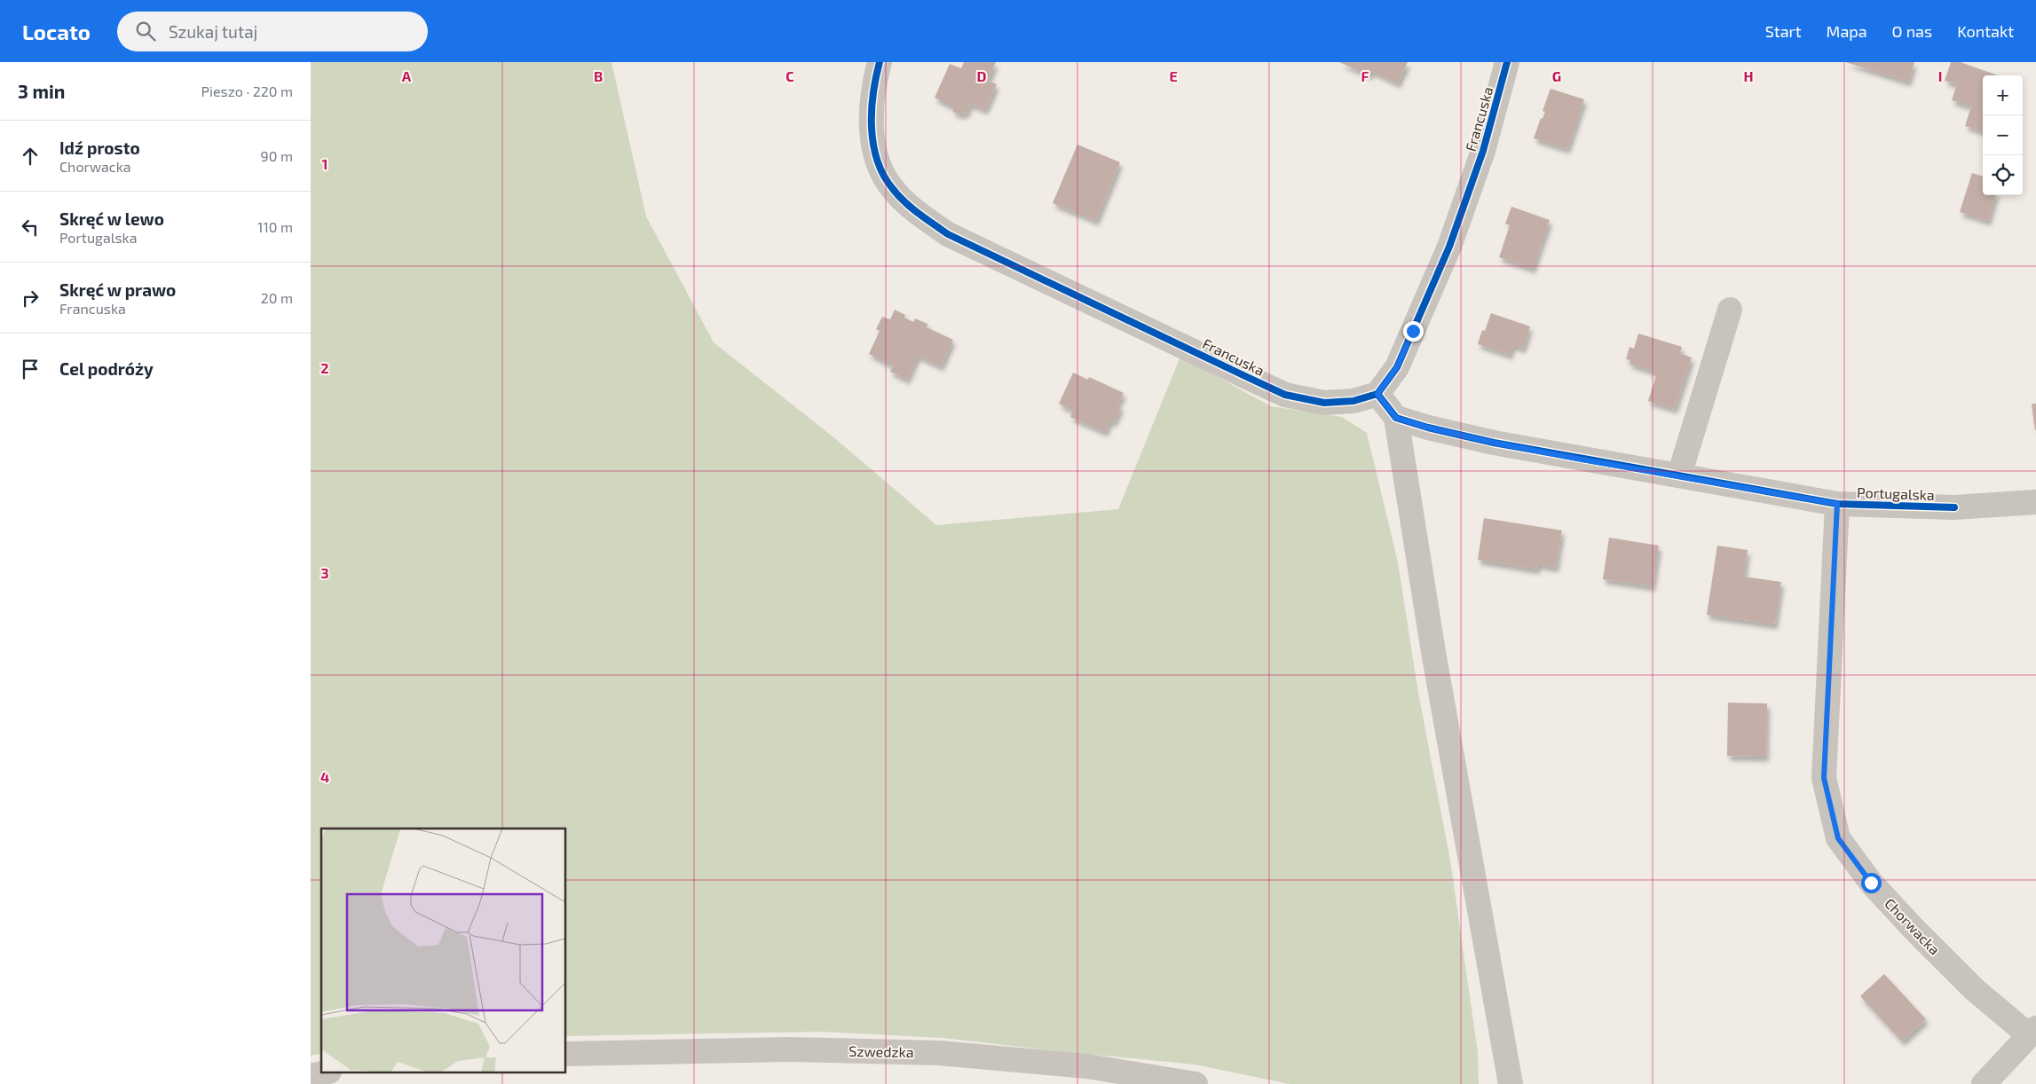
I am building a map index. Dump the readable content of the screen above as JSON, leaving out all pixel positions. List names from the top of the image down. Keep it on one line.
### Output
{"streets":{"street":["Francuska","Portugalska","Chorwacka","Szwedzka"]},"crossings":[["Portugalska","Chorwacka"]],"page":{"header":"Locato","search":"Szukaj tutaj","nav":["Start","Mapa","O nas","Kontakt"],"heading":["3 min","Pieszo · 220 m"],"map_buttons":["+","−"],"list":[["Idź prosto","Chorwacka","90 m"],["Skręć w lewo","Portugalska","110 m"],["Skręć w prawo","Francuska","20 m"],"Cel podróży"]},"grid":{"columns":["A","B","C","D","E","F","G","H","I"],"rows":["1","2","3","4"]}}
